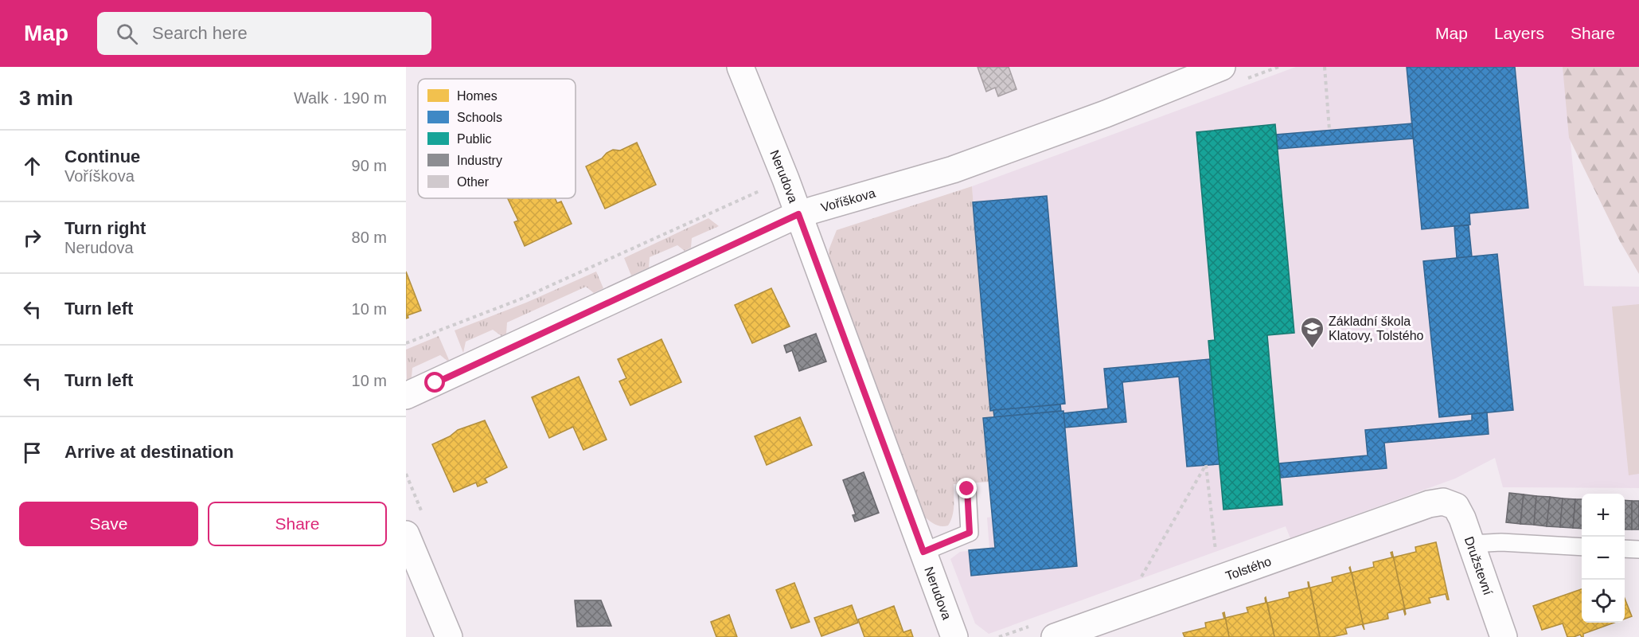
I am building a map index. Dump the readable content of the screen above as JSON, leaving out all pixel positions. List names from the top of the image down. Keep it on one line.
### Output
{"streets":{"street":["Nerudova","Voříškova","Družstevní","Tolstého"]},"crossings":[["Nerudova","Voříškova"],["Družstevní","Tolstého"]],"places":{"school or university":["Základní škola Klatovy, Tolstého"]},"legend":["Homes","Schools","Public","Industry","Other"],"page":{"header":"Map","search":"Search here","nav":["Map","Layers","Share"],"heading":["3 min","Walk · 190 m"],"list":[["Continue","Voříškova","90 m"],["Turn right","Nerudova","80 m"],["Turn left","10 m"],["Turn left","10 m"],"Arrive at destination"],"buttons":["Save","Share"],"map_buttons":["+","−"]}}
